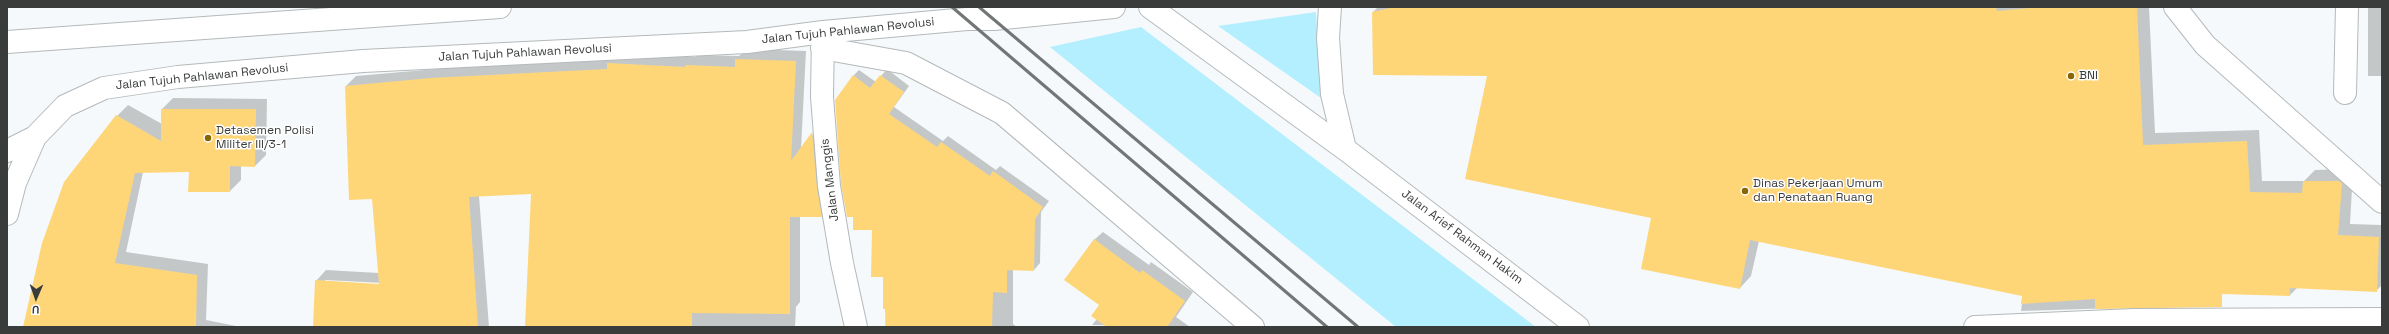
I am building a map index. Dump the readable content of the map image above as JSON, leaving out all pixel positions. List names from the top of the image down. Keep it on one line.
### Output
{"streets":{"main road":["Jalan Tujuh Pahlawan Revolusi","Jalan Manggis","Jalan Arief Rahman Hakim"]},"crossings":[["Jalan Tujuh Pahlawan Revolusi","Jalan Manggis"]],"places":["BNI","Detasemen Polisi Militer III/3-1","Dinas Pekerjaan Umum dan Penataan Ruang"],"north":"bottom"}
